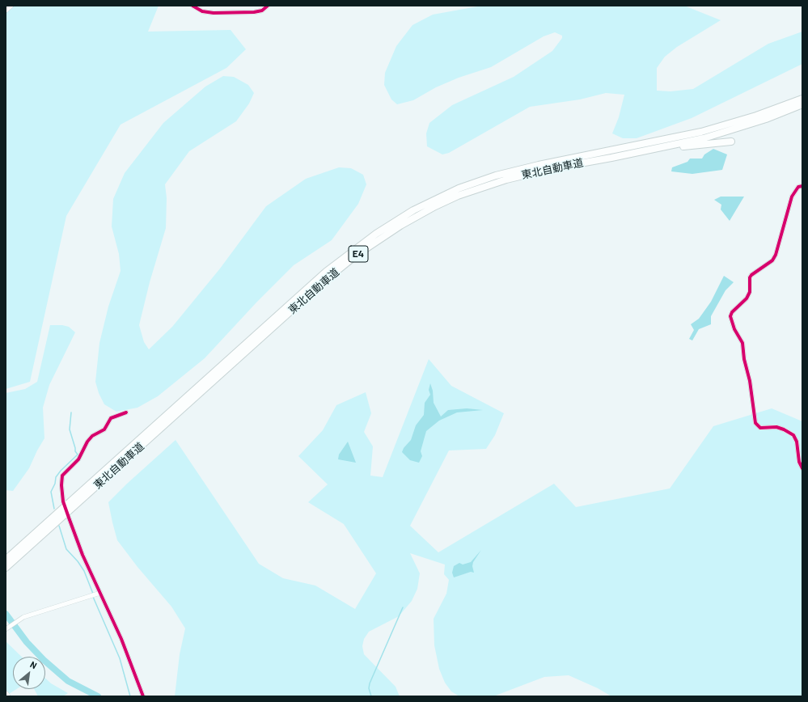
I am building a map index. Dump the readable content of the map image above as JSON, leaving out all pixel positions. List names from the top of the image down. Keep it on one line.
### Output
{"streets":{"highway":["東北自動車道","E4"]},"north":"top right"}
